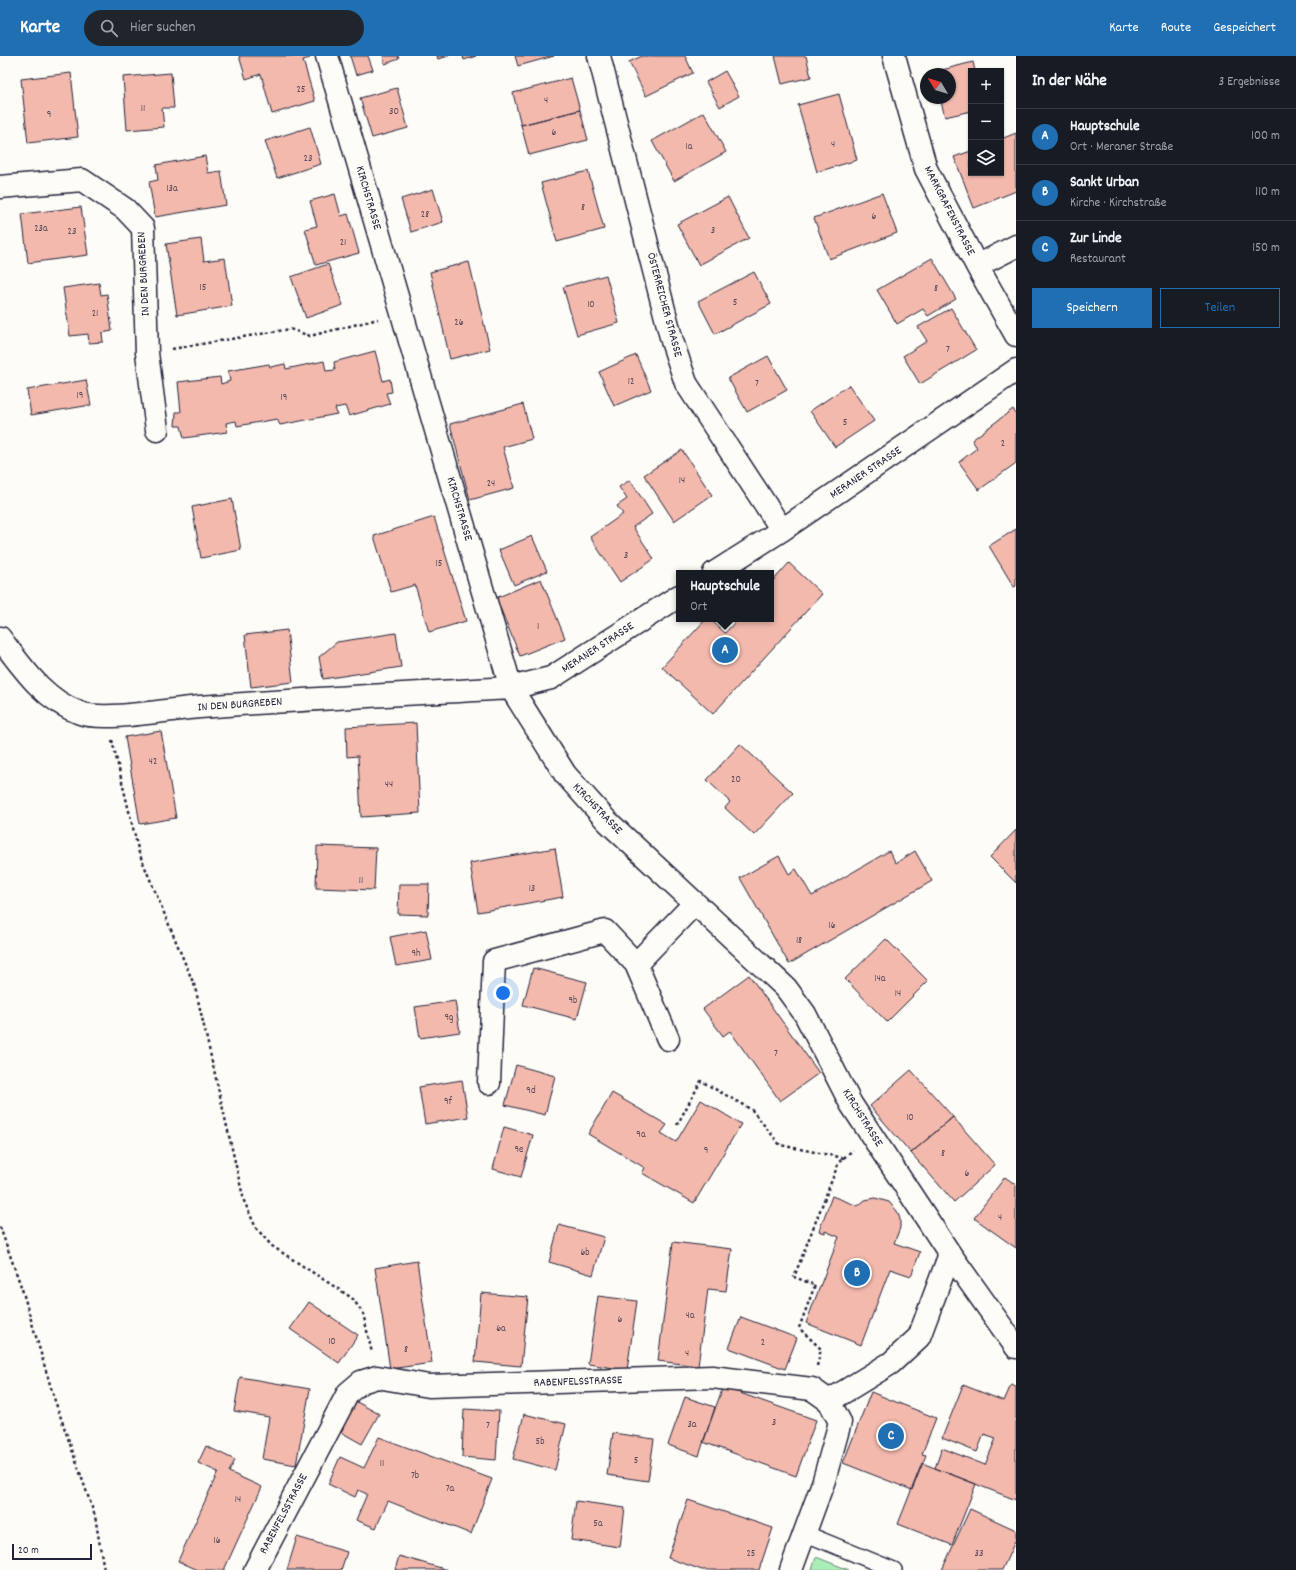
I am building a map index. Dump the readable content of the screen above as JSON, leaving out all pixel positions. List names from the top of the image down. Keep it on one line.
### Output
{"streets":{"street":["KIRCHSTRASSE","MARKGRAFENSTRASSE","IN DEN BURGREBEN","ÖSTERREICHER STRASSE","MERANER STRASSE","RABENFELSSTRASSE"]},"crossings":[["KIRCHSTRASSE","IN DEN BURGREBEN"],["KIRCHSTRASSE","MERANER STRASSE"],["IN DEN BURGREBEN","MERANER STRASSE"],["ÖSTERREICHER STRASSE","MERANER STRASSE"]],"house_numbers":["25","4","11","30","9","6","4","1a","23","13a","8","28","6","23a","3","23","21","15","8","5","10","21","26","7","12","7","19","19","5","2","14","24","3","15","1","42","20","44","11","13","16","18","9h","14a","14","9b","9g","7","9d","9f","10","9a","9e","9","8","6","4","6b","4a","6","6a","10","2","8","4","3","3a","7","5b","5","11","7b","7a","14","5a","16","25","33"],"scale_bar":"20 m","north":"top left","page":{"header":"Karte","search":"Hier suchen","nav":["Karte","Route","Gespeichert"],"heading":["In der Nähe","3 Ergebnisse"],"map_buttons":["+","−"],"list":[{"mark":"A","name":"Hauptschule","note":"Ort · Meraner Straße","value":"100 m"},{"mark":"B","name":"Sankt Urban","note":"Kirche · Kirchstraße","value":"110 m"},{"mark":"C","name":"Zur Linde","note":"Restaurant","value":"150 m"}],"buttons":["Speichern","Teilen"],"popup":["Hauptschule","Ort"],"pins":["A","B","C"],"scale":"20 m"}}
